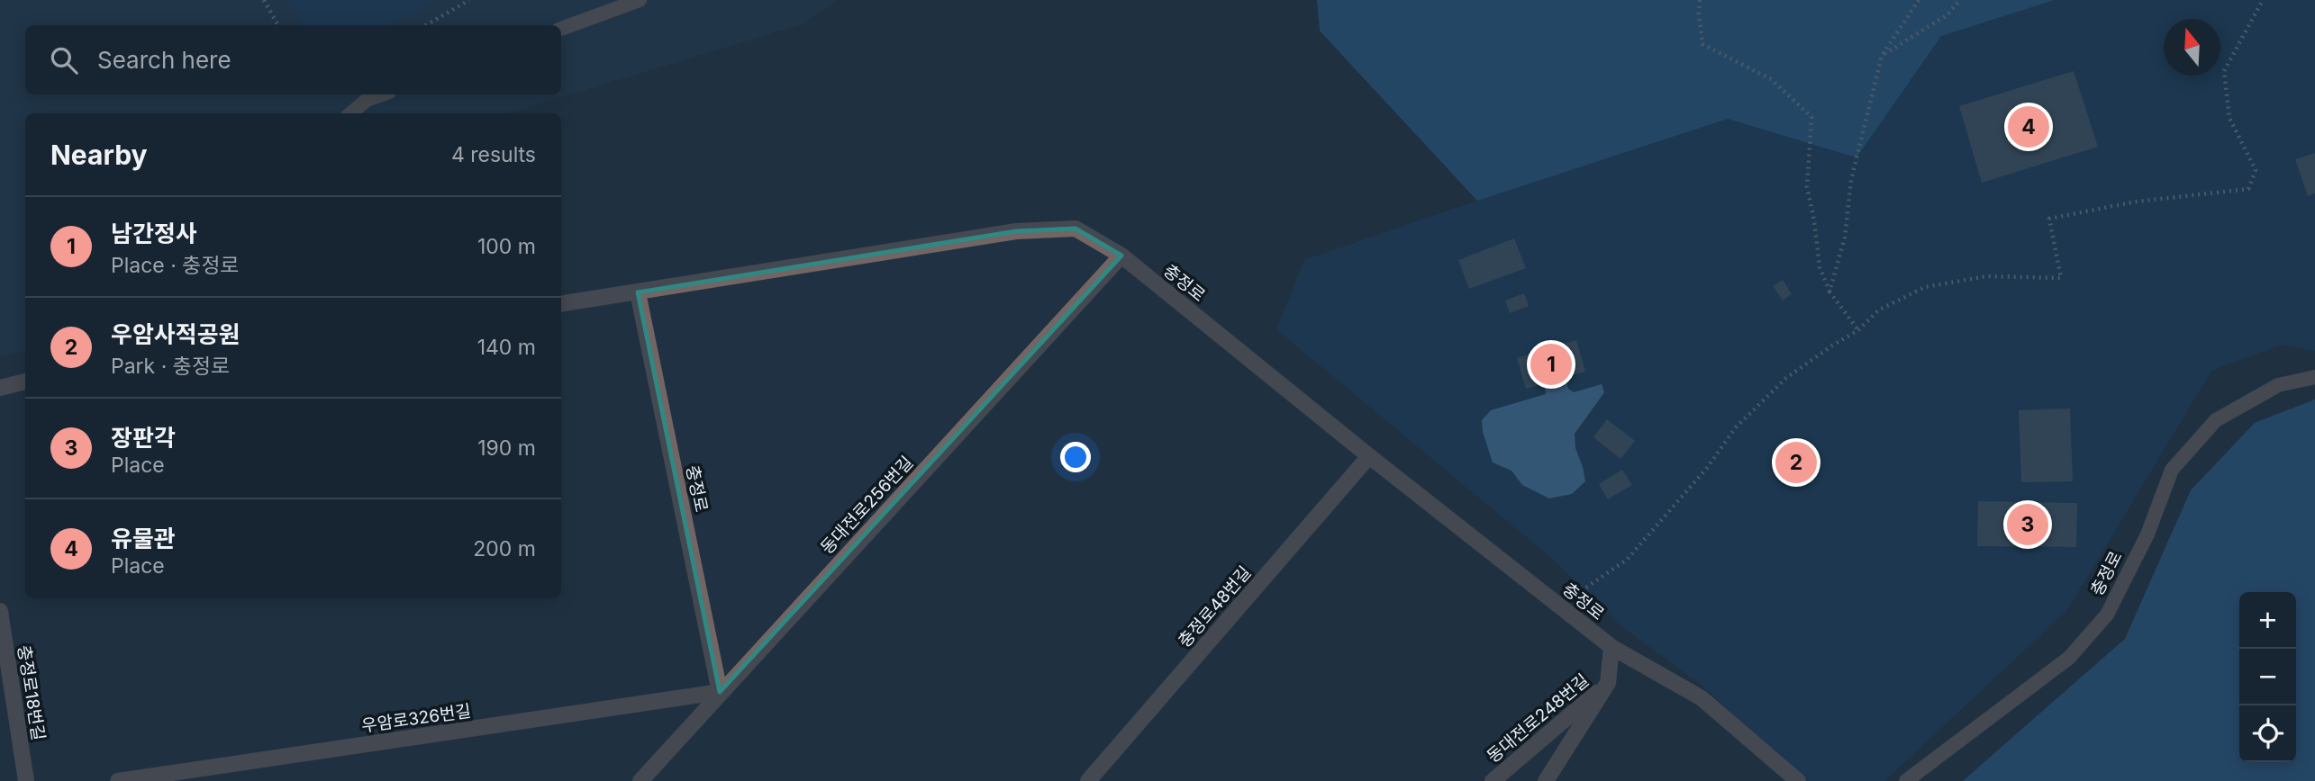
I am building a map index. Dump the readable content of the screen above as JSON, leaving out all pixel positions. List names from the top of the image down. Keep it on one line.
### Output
{"streets":{"street":["충정로","동대전로256번길","충정로48번길","충정로18번길","우암로326번길","동대전로248번길"]},"crossings":[["충정로","동대전로256번길"],["충정로","충정로48번길"],["충정로","우암로326번길"],["동대전로256번길","우암로326번길"]],"north":"top","page":{"search":"Search here","pins":["4","1","2","3"],"heading":["Nearby","4 results"],"list":[{"mark":"1","name":"남간정사","note":"Place · 충정로","value":"100 m"},{"mark":"2","name":"우암사적공원","note":"Park · 충정로","value":"140 m"},{"mark":"3","name":"장판각","note":"Place","value":"190 m"},{"mark":"4","name":"유물관","note":"Place","value":"200 m"}],"map_buttons":["+","−"]}}
